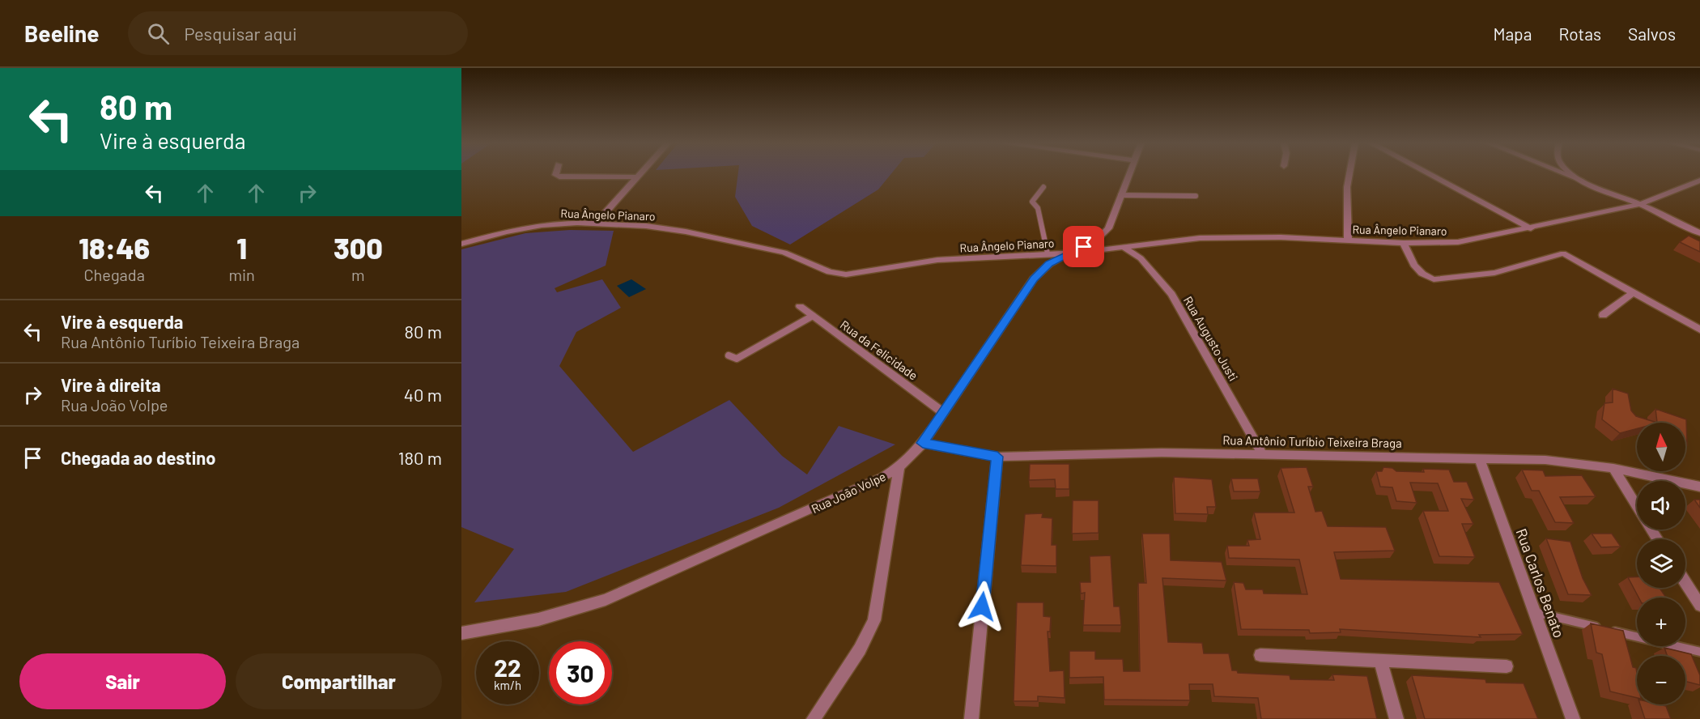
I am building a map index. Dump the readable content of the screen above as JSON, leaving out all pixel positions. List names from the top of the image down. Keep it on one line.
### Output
{"streets":{"street":["Rua Ângelo Pianaro","Rua Augusto Justi","Rua da Felicidade","Rua Antônio Turíbio Teixeira Braga","Rua João Volpe","Rua Carlos Benato"]},"crossings":[["Rua Ângelo Pianaro","Rua Augusto Justi"],["Rua Ângelo Pianaro","Rua João Volpe"],["Rua Augusto Justi","Rua Antônio Turíbio Teixeira Braga"],["Rua da Felicidade","Rua João Volpe"],["Rua Antônio Turíbio Teixeira Braga","Rua João Volpe"],["Rua Antônio Turíbio Teixeira Braga","Rua Carlos Benato"]],"north":"top","page":{"header":"Beeline","search":"Pesquisar aqui","nav":["Mapa","Rotas","Salvos"],"turn":["80 m","Vire à esquerda"],"eta":["18:46","Chegada","1","min","300","m"],"list":[{"name":"Vire à esquerda","note":"Rua Antônio Turíbio Teixeira Braga","value":"80 m"},{"name":"Vire à direita","note":"Rua João Volpe","value":"40 m"},{"name":"Chegada ao destino","value":"180 m"}],"map_buttons":["+","−"],"speed":"22 km/h","limit":"30","buttons":["Sair","Compartilhar"]}}
